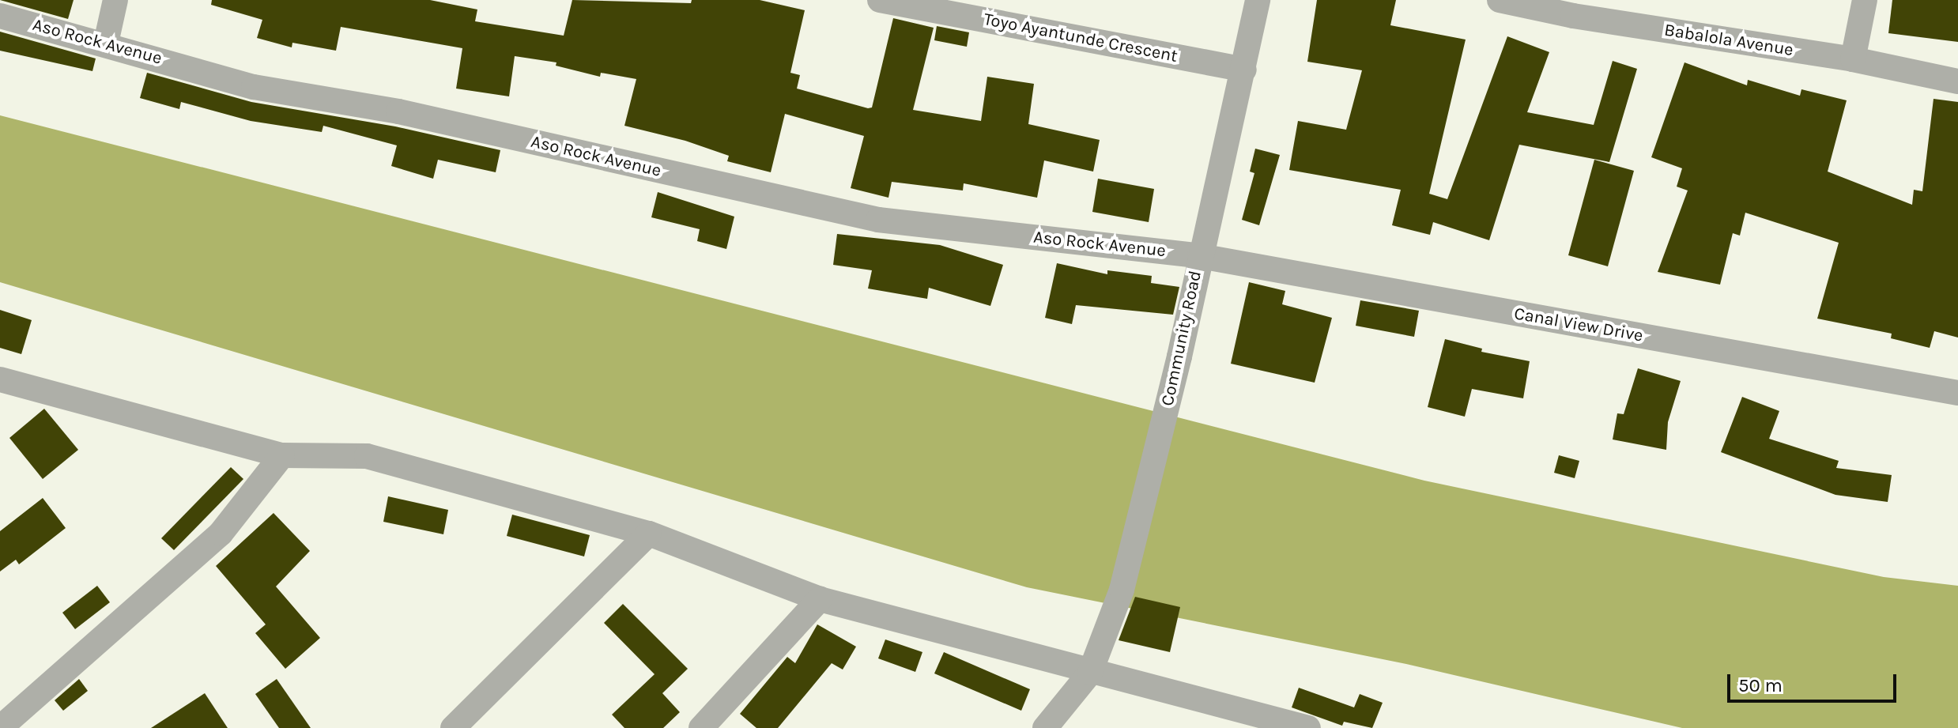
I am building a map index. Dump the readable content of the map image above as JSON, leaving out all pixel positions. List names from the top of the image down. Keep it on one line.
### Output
{"streets":{"street":["Toyo Ayantunde Crescent","Babalola Avenue","Aso Rock Avenue","Canal View Drive","Community Road"]},"crossings":[["Toyo Ayantunde Crescent","Community Road"],["Aso Rock Avenue","Canal View Drive"],["Aso Rock Avenue","Community Road"],["Canal View Drive","Community Road"]],"scale_bar":"50 m"}
